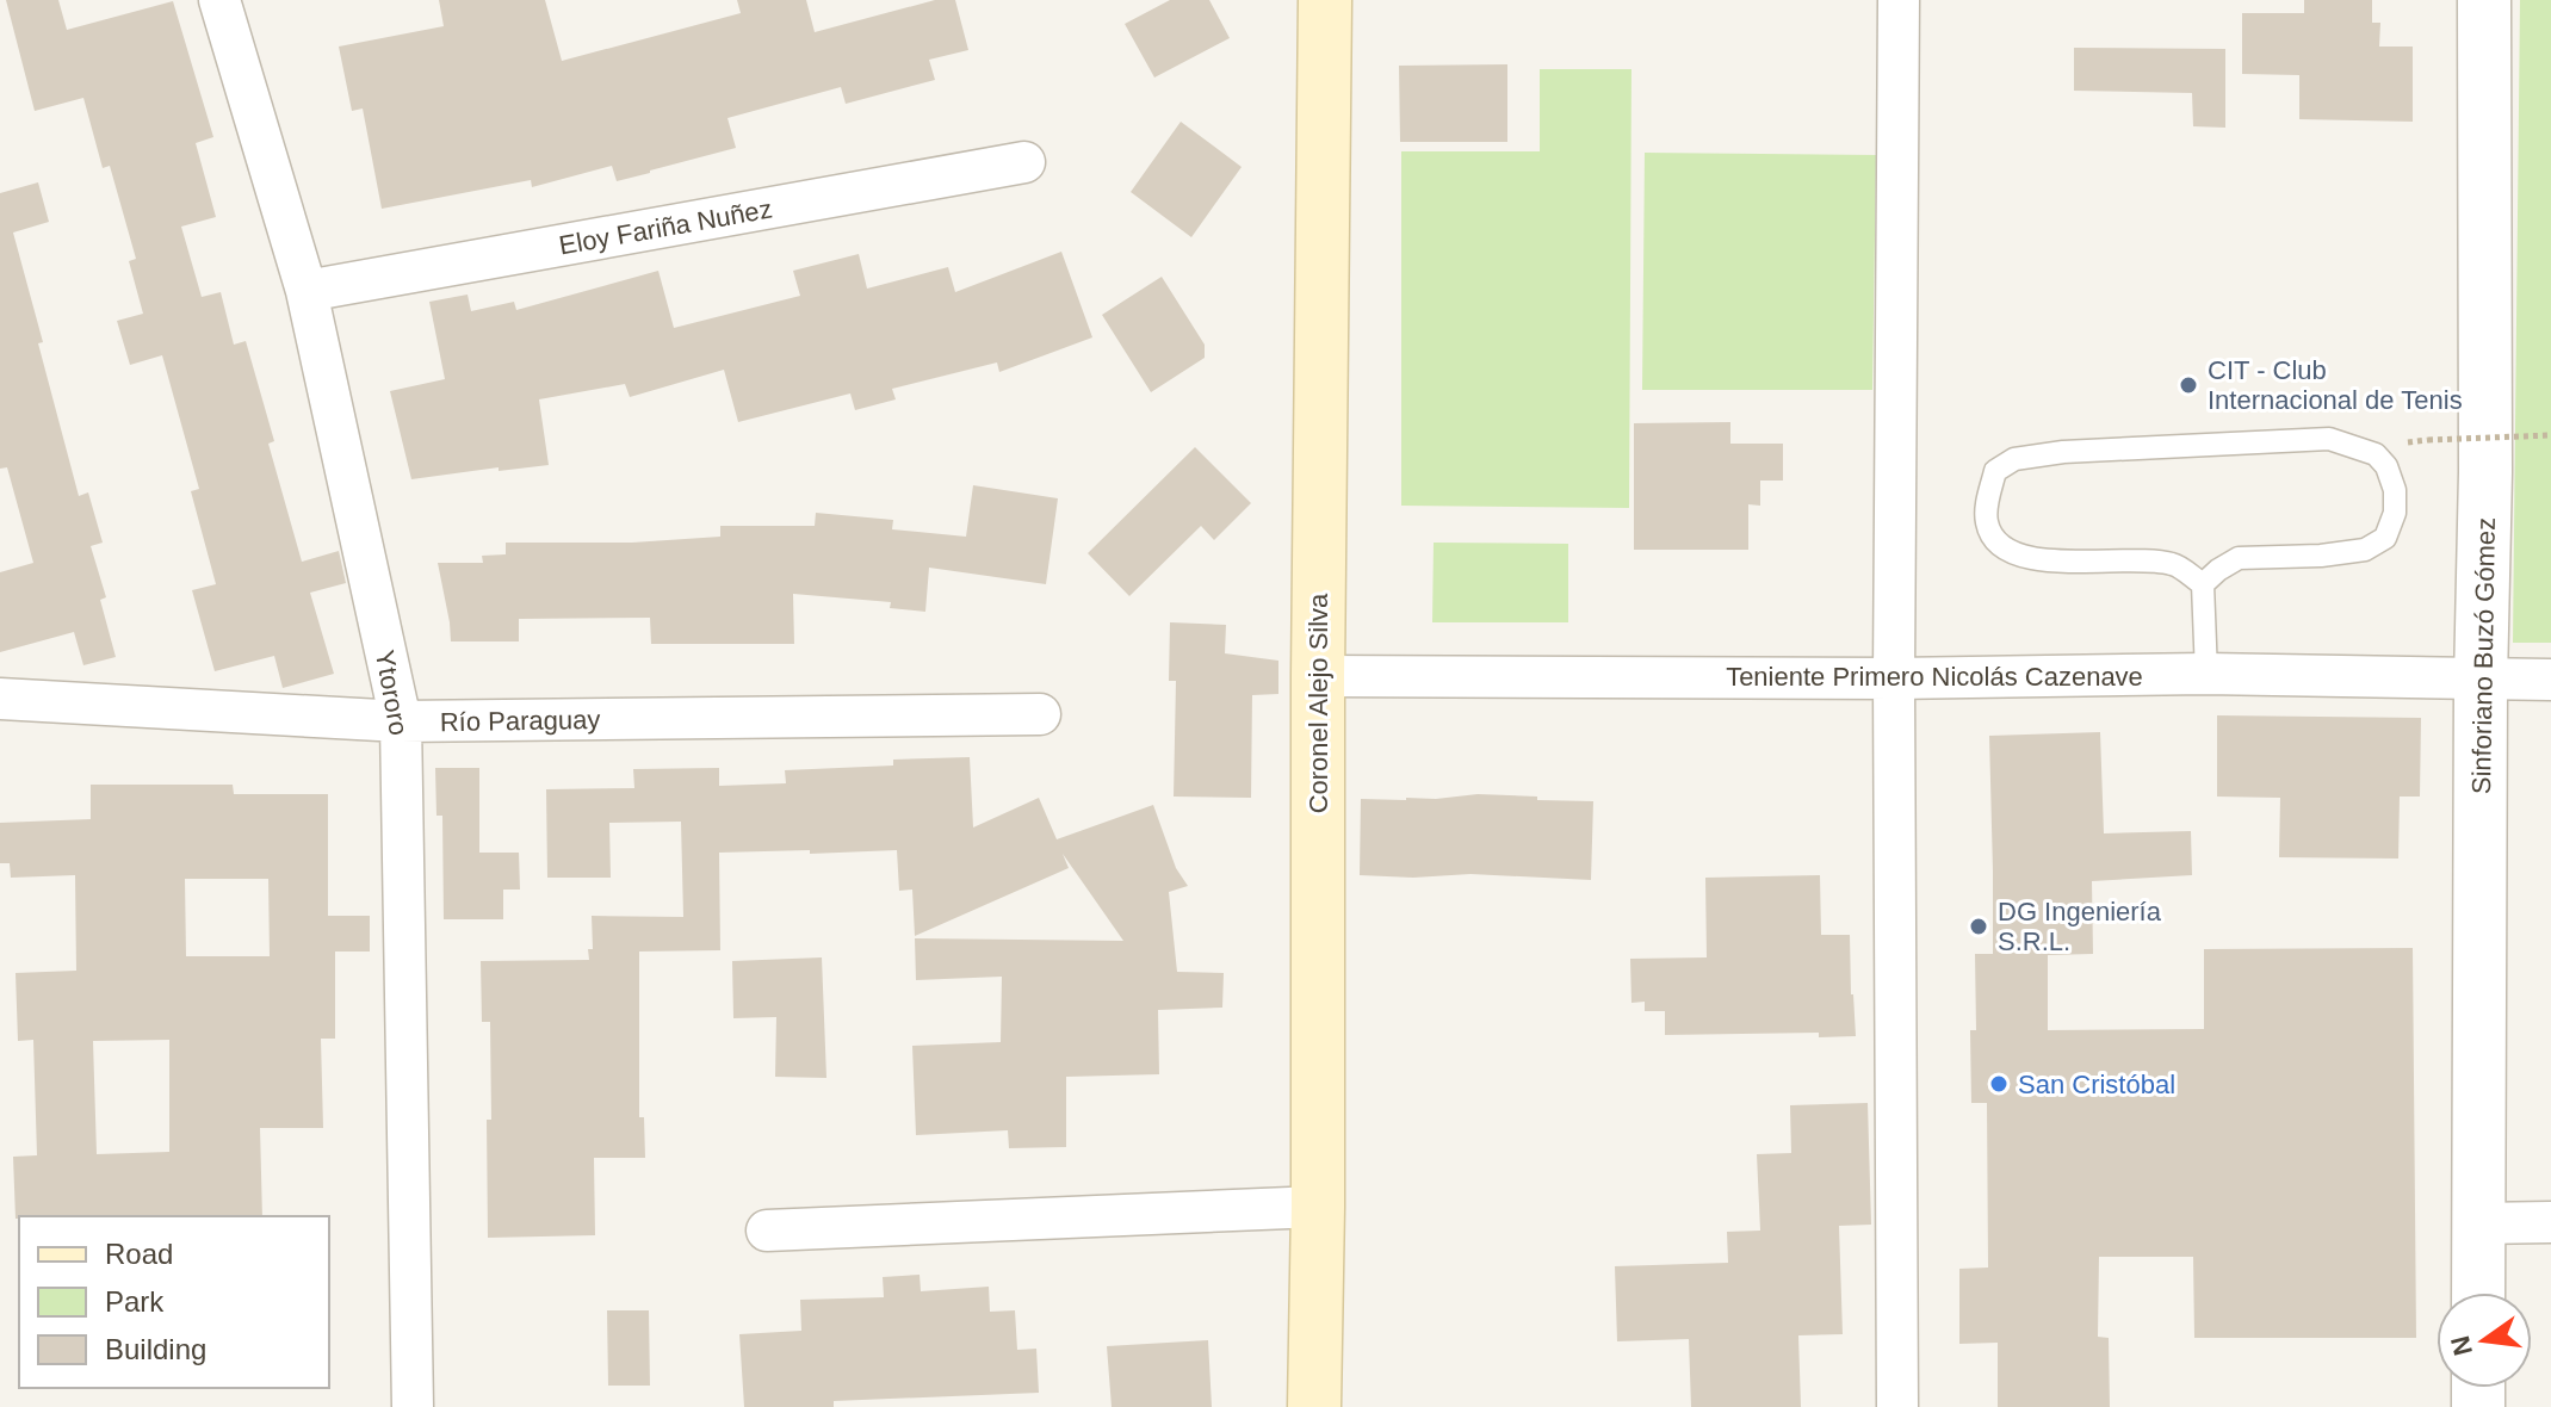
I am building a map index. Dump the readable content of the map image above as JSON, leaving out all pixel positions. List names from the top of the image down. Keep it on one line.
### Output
{"streets":{"main road":["Coronel Alejo Silva"],"street":["Eloy Fariña Nuñez","Sinforiano Buzó Gómez","Teniente Primero Nicolás Cazenave","Ytororo","Río Paraguay"]},"crossings":[["Eloy Fariña Nuñez","Ytororo"],["Sinforiano Buzó Gómez","Teniente Primero Nicolás Cazenave"],["Teniente Primero Nicolás Cazenave","Coronel Alejo Silva"],["Ytororo","Río Paraguay"]],"places":["CIT - Club Internacional de Tenis","DG Ingeniería S.R.L.","San Cristóbal"],"legend":["Road","Park","Building"],"north":"left"}
